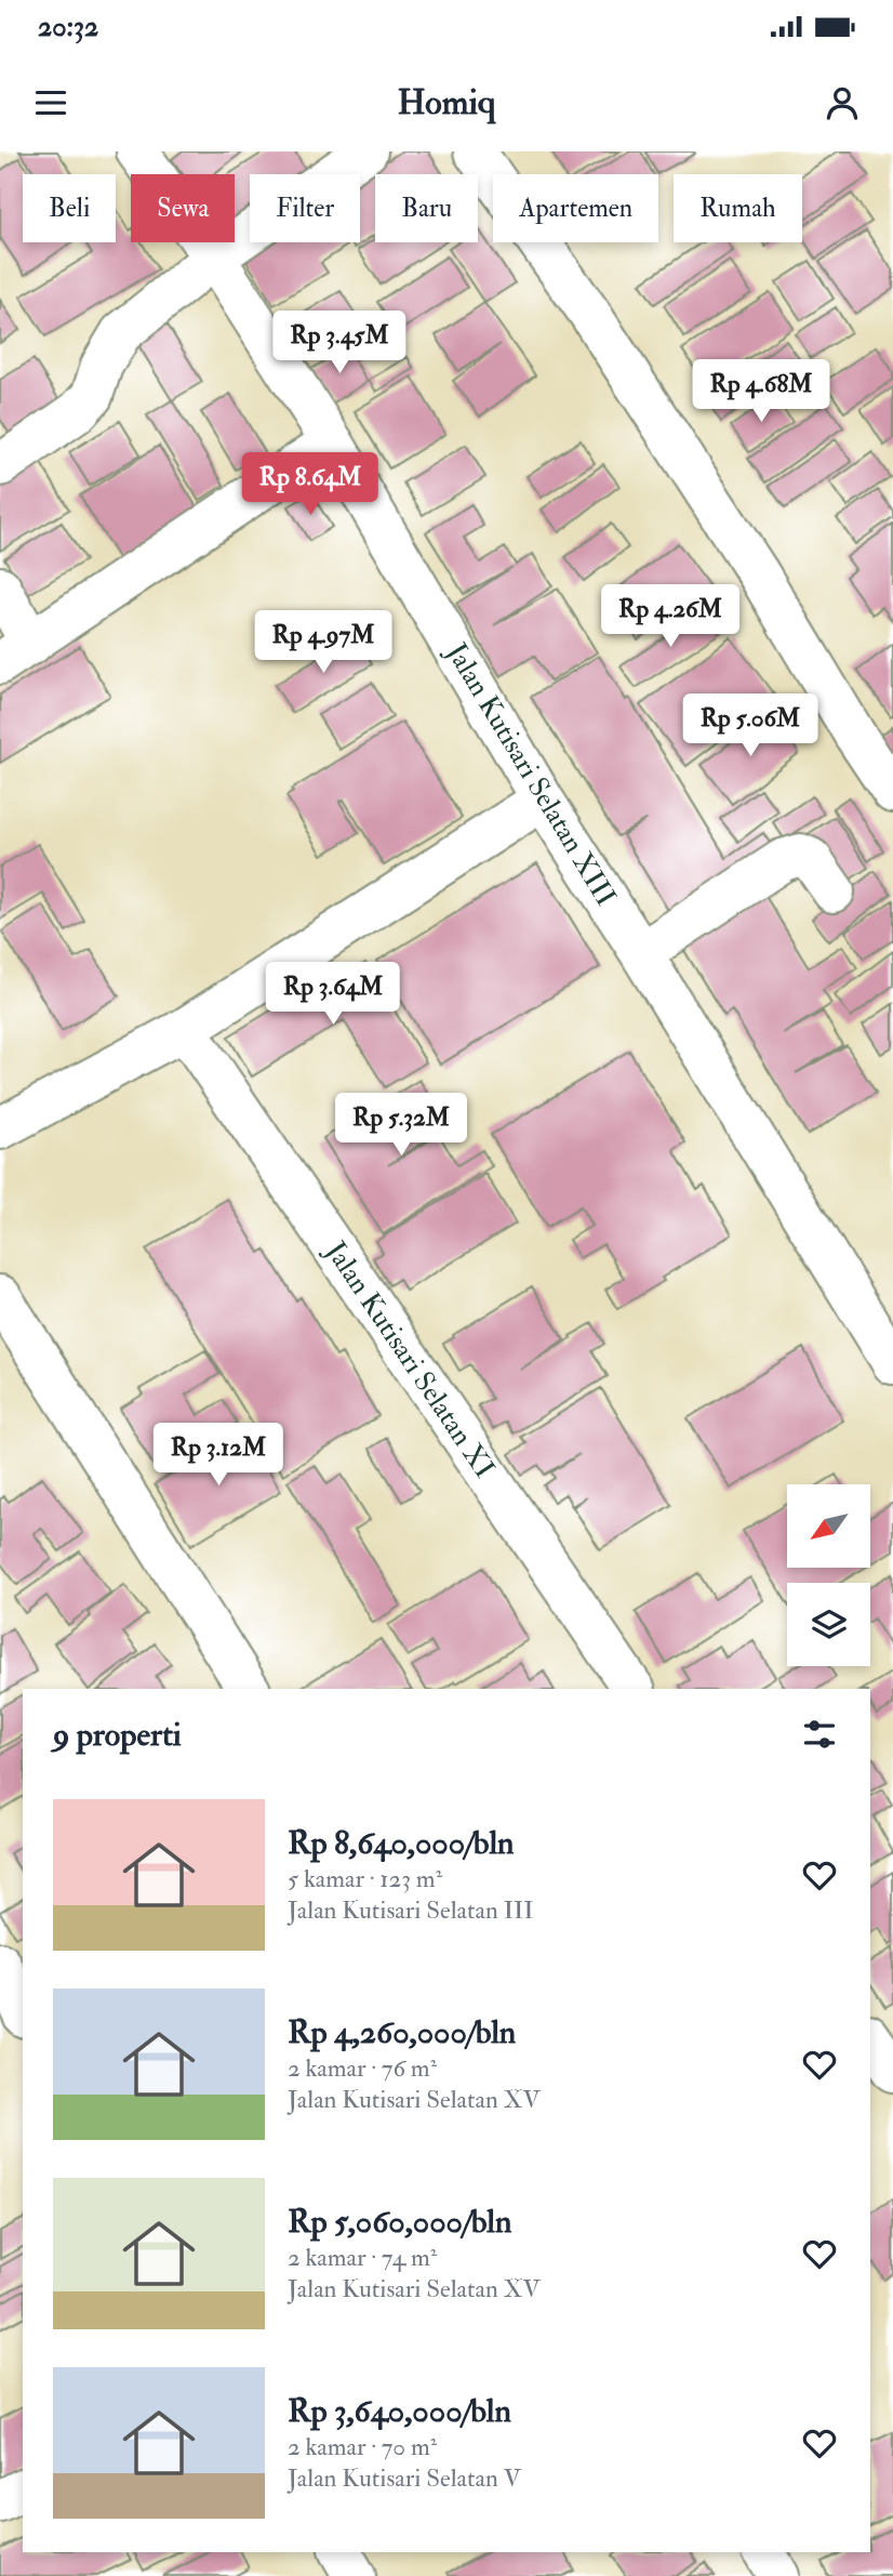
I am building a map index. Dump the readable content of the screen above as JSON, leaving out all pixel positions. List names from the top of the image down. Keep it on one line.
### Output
{"streets":{"street":["Jalan Kutisari Selatan XIII","Jalan Kutisari Selatan XI"]},"north":"bottom left","page":{"status":"20:32","header":"Homiq","chip":["Beli","Sewa","Filter","Baru","Apartemen","Rumah"],"price":["Rp 3.45M","Rp 4.68M","Rp 8.64M","Rp 4.26M","Rp 4.97M","Rp 5.06M","Rp 3.64M","Rp 5.32M","Rp 3.12M"],"heading":"9 properti","list":[{"name":"Rp 8,640,000/bln","note":"5 kamar · 123 m² · Jalan Kutisari Selatan III"},{"name":"Rp 4,260,000/bln","note":"2 kamar · 76 m² · Jalan Kutisari Selatan XV"},{"name":"Rp 5,060,000/bln","note":"2 kamar · 74 m² · Jalan Kutisari Selatan XV"},{"name":"Rp 3,640,000/bln","note":"2 kamar · 70 m² · Jalan Kutisari Selatan V"}]}}
